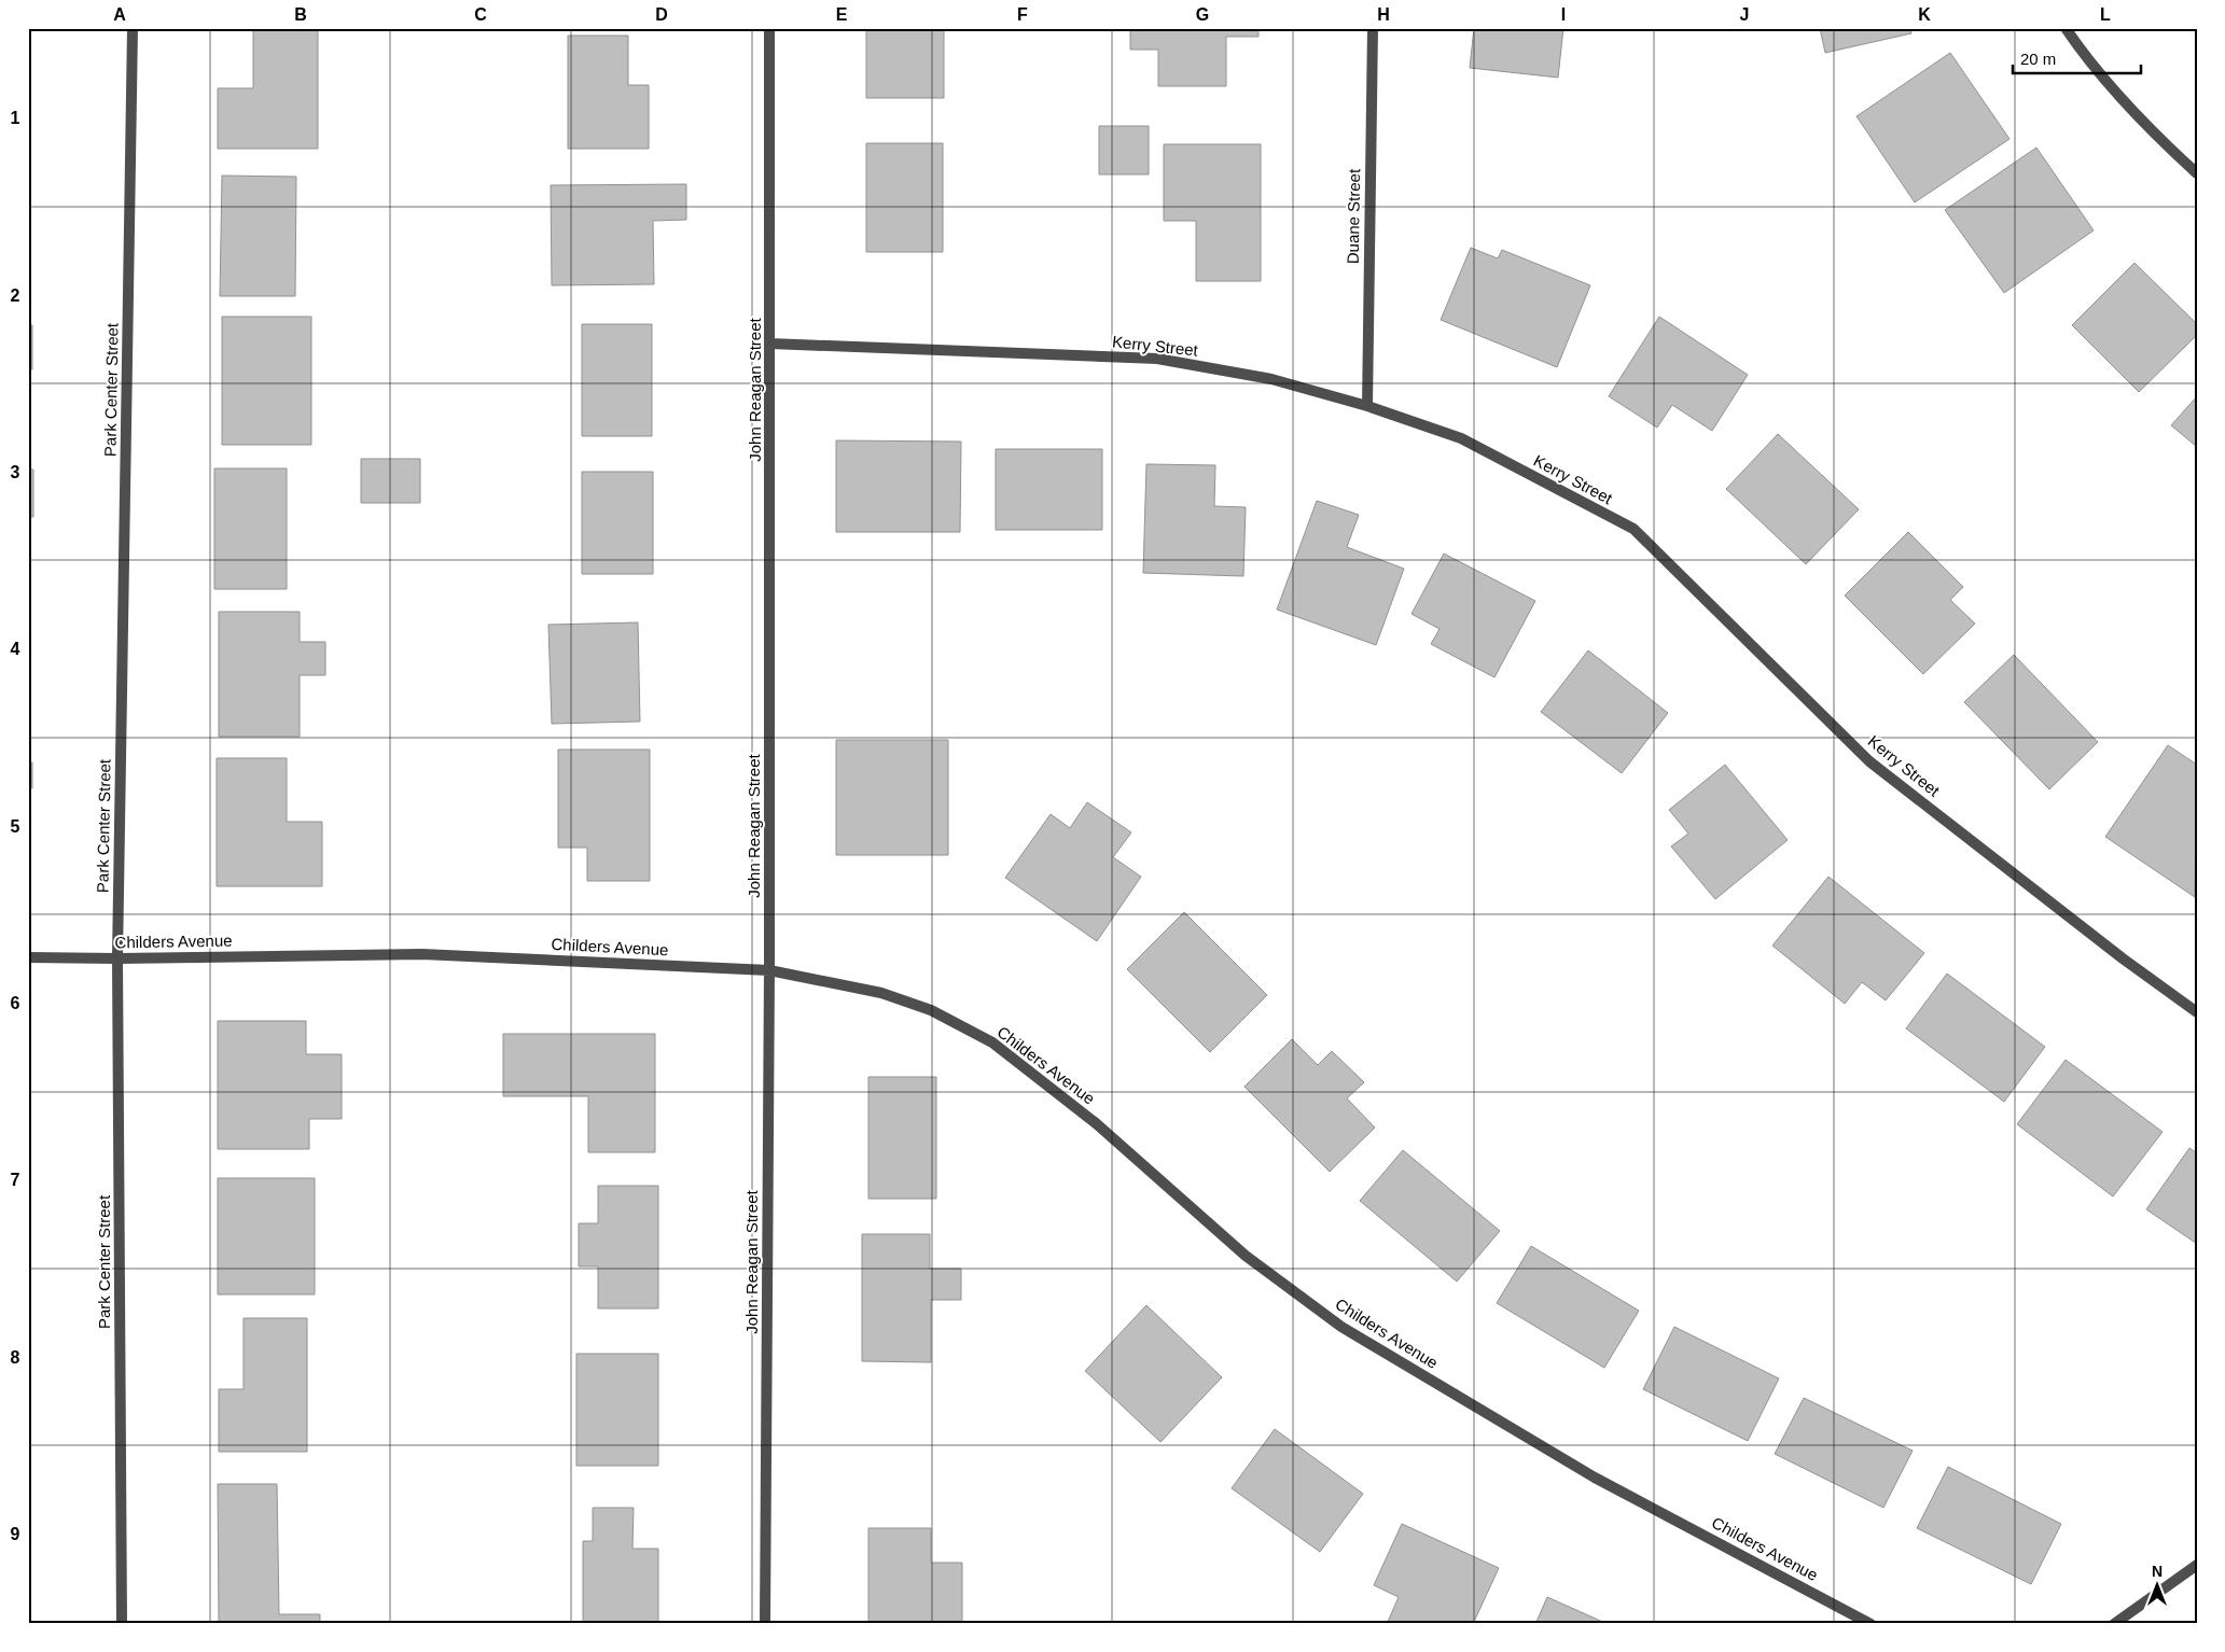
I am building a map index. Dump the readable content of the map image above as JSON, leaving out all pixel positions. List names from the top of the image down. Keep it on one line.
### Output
{"streets":{"street":["Duane Street","Kerry Street","Park Center Street","John Reagan Street","Childers Avenue"]},"crossings":[["Duane Street","Kerry Street"],["Kerry Street","John Reagan Street"],["Park Center Street","Childers Avenue"],["John Reagan Street","Childers Avenue"]],"scale_bar":"20 m","north":"top","grid":{"columns":["A","B","C","D","E","F","G","H","I","J","K","L"],"rows":["1","2","3","4","5","6","7","8","9"]}}
